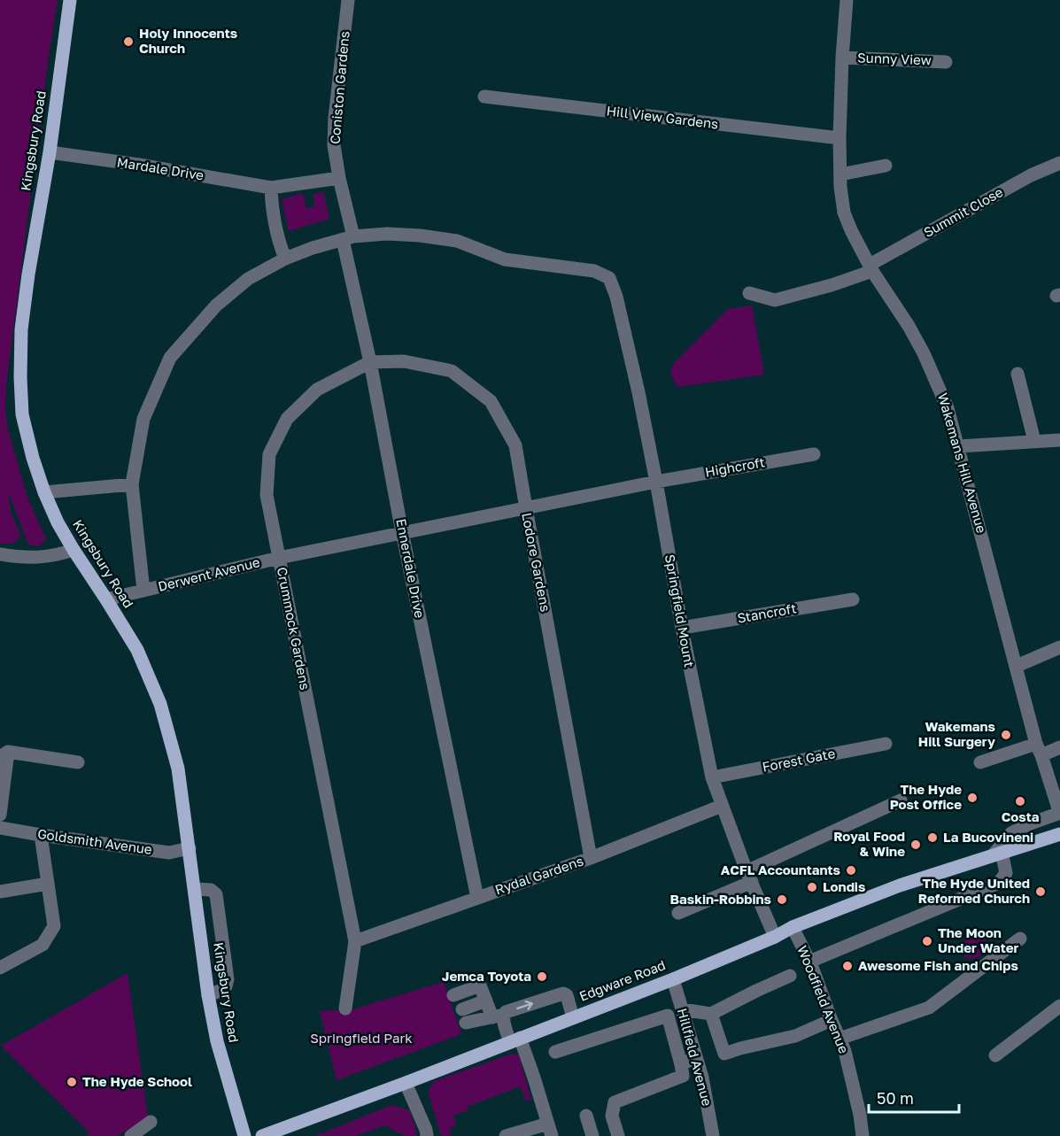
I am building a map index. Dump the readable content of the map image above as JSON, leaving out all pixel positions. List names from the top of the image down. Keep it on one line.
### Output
{"streets":{"main road":["Kingsbury Road","Edgware Road"],"street":["Sunny View","Coniston Gardens","Hill View Gardens","Mardale Drive","Summit Close","Wakemans Hill Avenue","Highcroft","Lodore Gardens","Ennerdale Drive","Derwent Avenue","Springfield Mount","Stancroft","Crummock Gardens","Forest Gate","Goldsmith Avenue","Rydal Gardens","Woodfield Avenue","Hillfield Avenue"]},"crossings":[["Sunny View","Wakemans Hill Avenue"],["Coniston Gardens","Mardale Drive"],["Coniston Gardens","Ennerdale Drive"],["Coniston Gardens","Springfield Mount"],["Hill View Gardens","Wakemans Hill Avenue"],["Kingsbury Road","Mardale Drive"],["Kingsbury Road","Derwent Avenue"],["Kingsbury Road","Goldsmith Avenue"],["Summit Close","Wakemans Hill Avenue"],["Highcroft","Derwent Avenue"],["Highcroft","Springfield Mount"],["Lodore Gardens","Ennerdale Drive"],["Lodore Gardens","Derwent Avenue"],["Lodore Gardens","Crummock Gardens"],["Lodore Gardens","Rydal Gardens"],["Ennerdale Drive","Derwent Avenue"],["Ennerdale Drive","Springfield Mount"],["Ennerdale Drive","Crummock Gardens"],["Ennerdale Drive","Rydal Gardens"],["Derwent Avenue","Springfield Mount"],["Derwent Avenue","Crummock Gardens"],["Springfield Mount","Stancroft"],["Springfield Mount","Forest Gate"],["Springfield Mount","Rydal Gardens"],["Springfield Mount","Edgware Road"],["Crummock Gardens","Rydal Gardens"],["Edgware Road","Woodfield Avenue"],["Edgware Road","Hillfield Avenue"]],"parks":["Springfield Park"],"places":["Holy Innocents Church","Wakemans Hill Surgery","The Hyde Post Office","Costa","La Bucovineni","Royal Food & Wine","ACFL Accountants","Londis","The Hyde United Reformed Church","Baskin-Robbins","The Moon Under Water","Awesome Fish and Chips","Jemca Toyota","The Hyde School"],"scale_bar":"50 m"}
